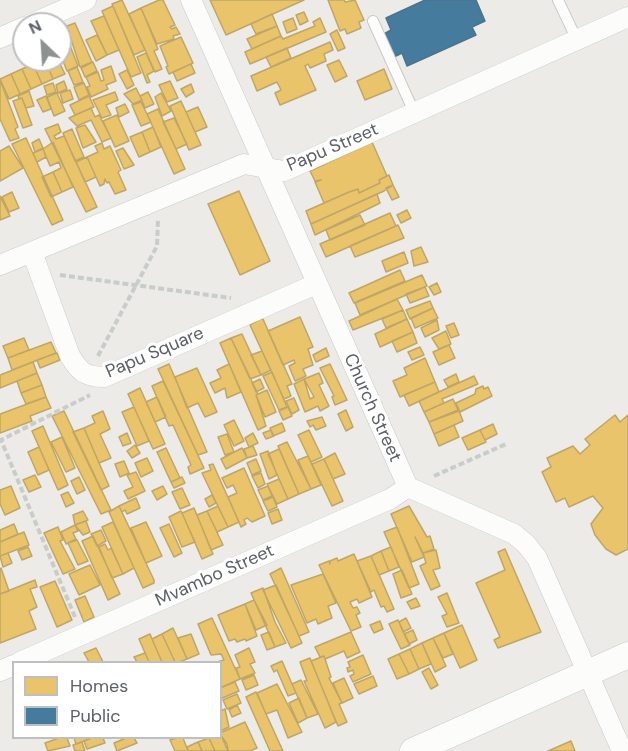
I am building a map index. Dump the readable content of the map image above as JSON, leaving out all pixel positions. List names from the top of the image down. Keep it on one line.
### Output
{"streets":{"street":["Papu Street","Papu Square","Church Street","Mvambo Street"]},"crossings":[["Papu Street","Papu Square"],["Papu Street","Church Street"],["Papu Square","Church Street"],["Church Street","Mvambo Street"]],"legend":["Homes","Public"],"north":"top left"}
